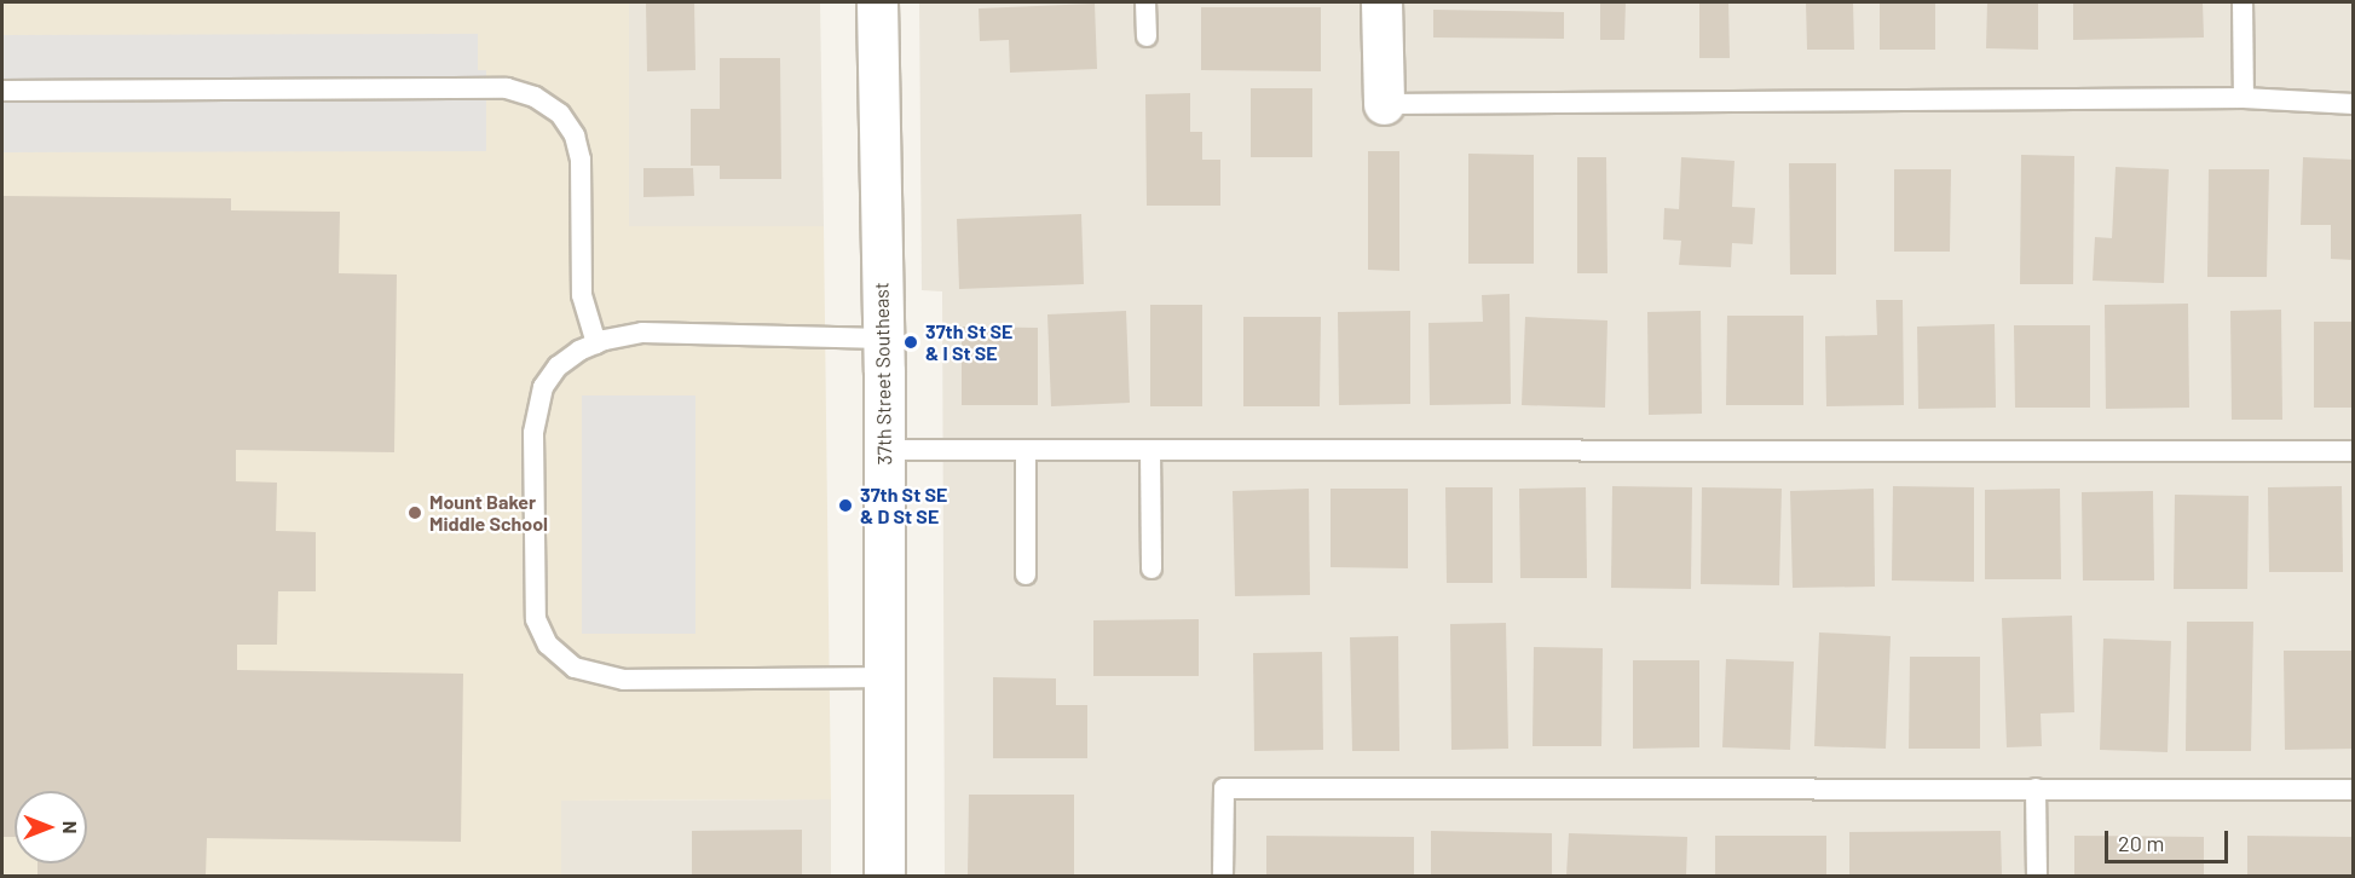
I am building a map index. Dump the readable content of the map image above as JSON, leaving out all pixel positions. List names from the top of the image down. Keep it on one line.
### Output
{"streets":{"street":["37th Street Southeast"]},"places":["37th St SE & I St SE","37th St SE & D St SE","Mount Baker Middle School"],"scale_bar":"20 m","north":"right"}
